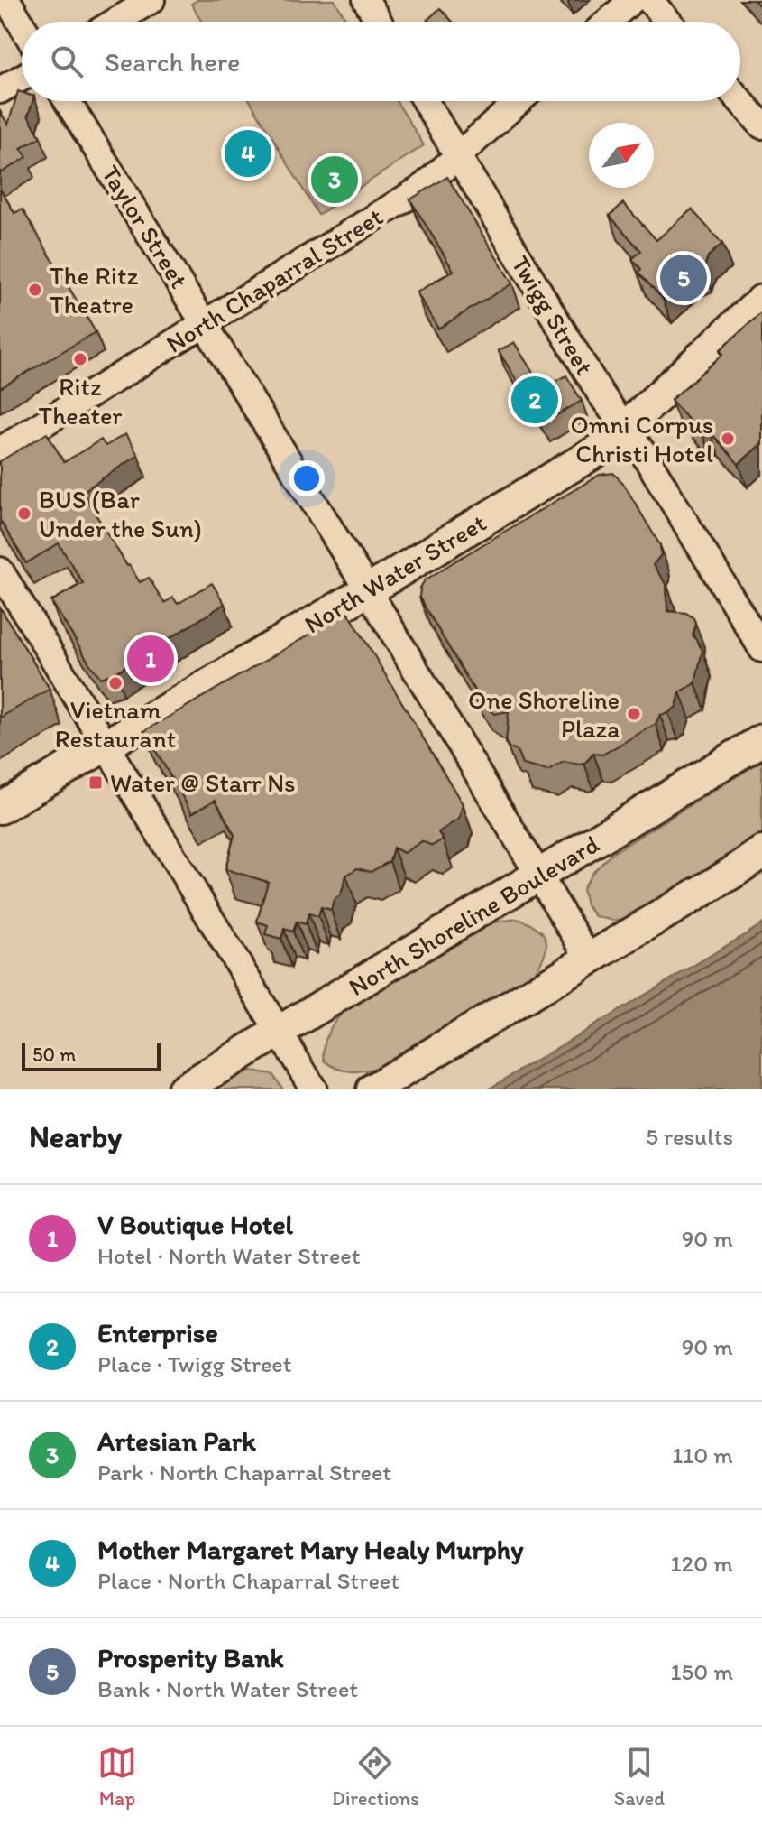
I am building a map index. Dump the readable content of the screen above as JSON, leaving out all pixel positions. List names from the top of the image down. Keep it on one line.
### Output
{"streets":{"main road":["North Water Street","North Shoreline Boulevard"],"street":["Taylor Street","North Chaparral Street","Twigg Street"]},"crossings":[["Taylor Street","North Chaparral Street"],["Taylor Street","North Water Street"],["Taylor Street","North Shoreline Boulevard"],["North Chaparral Street","Twigg Street"],["Twigg Street","North Water Street"]],"places":{"other":["The Ritz Theatre","Ritz Theater","Omni Corpus Christi Hotel","BUS (Bar Under the Sun)","Vietnam Restaurant","One Shoreline Plaza"],"transit":["Water @ Starr Ns"]},"scale_bar":"50 m","north":"top right","page":{"search":"Search here","pins":["4","3","5","2","1"],"scale":"50 m","heading":["Nearby","5 results"],"list":[{"mark":"1","name":"V Boutique Hotel","note":"Hotel · North Water Street","value":"90 m"},{"mark":"2","name":"Enterprise","note":"Place · Twigg Street","value":"90 m"},{"mark":"3","name":"Artesian Park","note":"Park · North Chaparral Street","value":"110 m"},{"mark":"4","name":"Mother Margaret Mary Healy Murphy","note":"Place · North Chaparral Street","value":"120 m"},{"mark":"5","name":"Prosperity Bank","note":"Bank · North Water Street","value":"150 m"}],"nav":["Map","Directions","Saved"]}}
